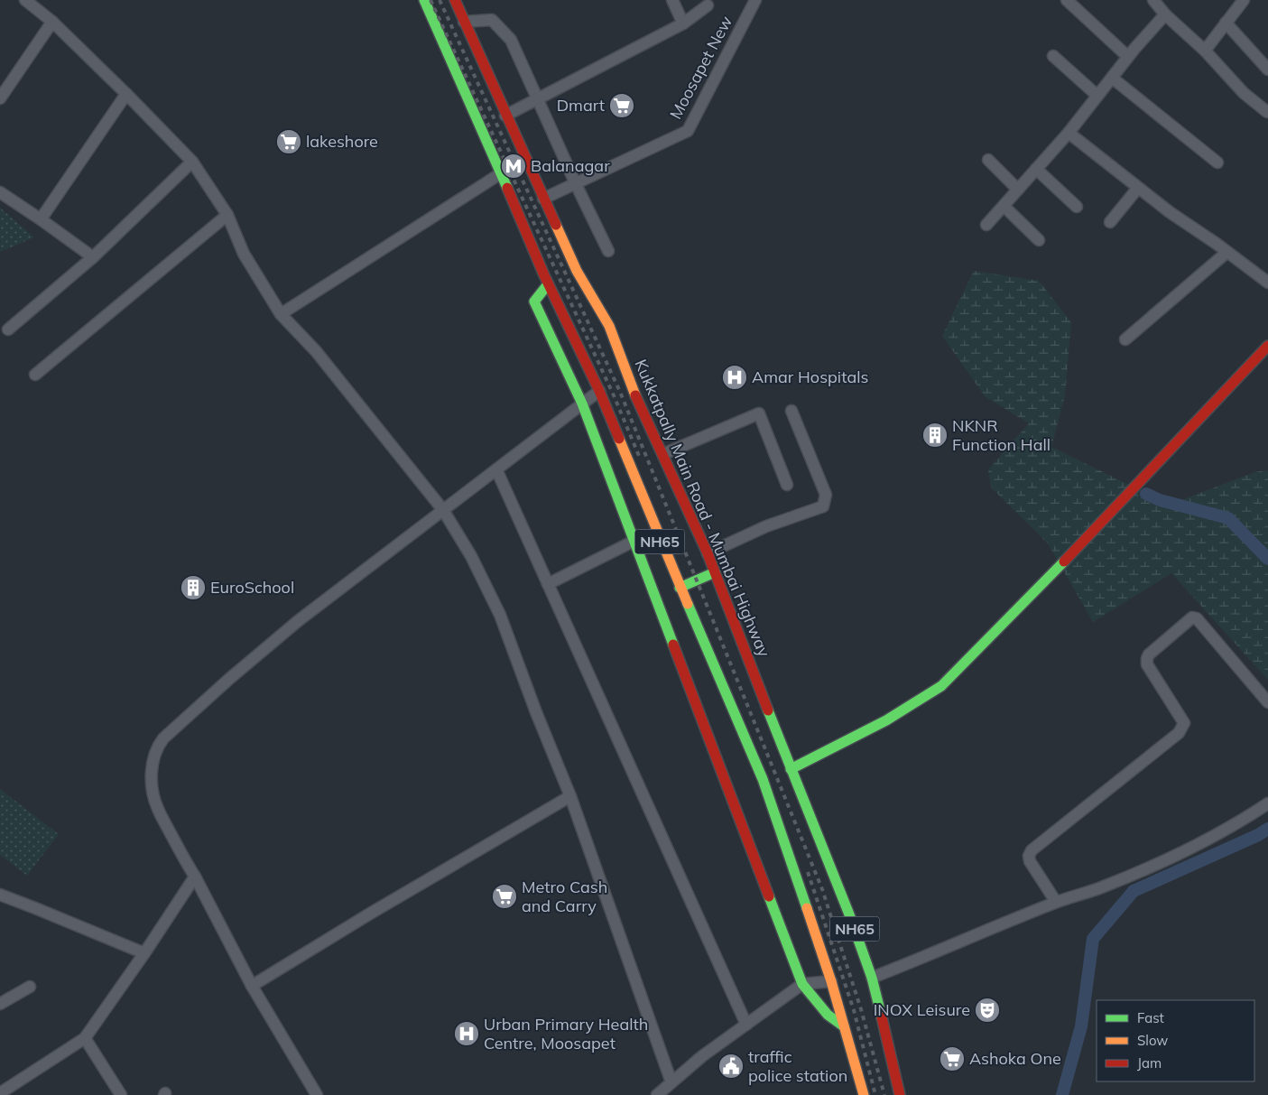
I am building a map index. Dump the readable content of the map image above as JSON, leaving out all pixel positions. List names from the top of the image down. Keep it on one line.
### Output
{"streets":{"main road":["Kukkatpally Main Road - Mumbai Highway","NH65"],"street":["Moosapet New"]},"crossings":[["Moosapet New","Kukkatpally Main Road - Mumbai Highway"]],"places":{"supermarket":["Dmart","lakeshore","Metro Cash and Carry","Ashoka One"],"metro station":["Balanagar"],"hospital":["Amar Hospitals","Urban Primary Health Centre, Moosapet"],"building":["NKNR Function Hall","EuroSchool"],"theatre":["INOX Leisure"],"public building":["traffic police station"]},"legend":["Fast","Slow","Jam"]}
